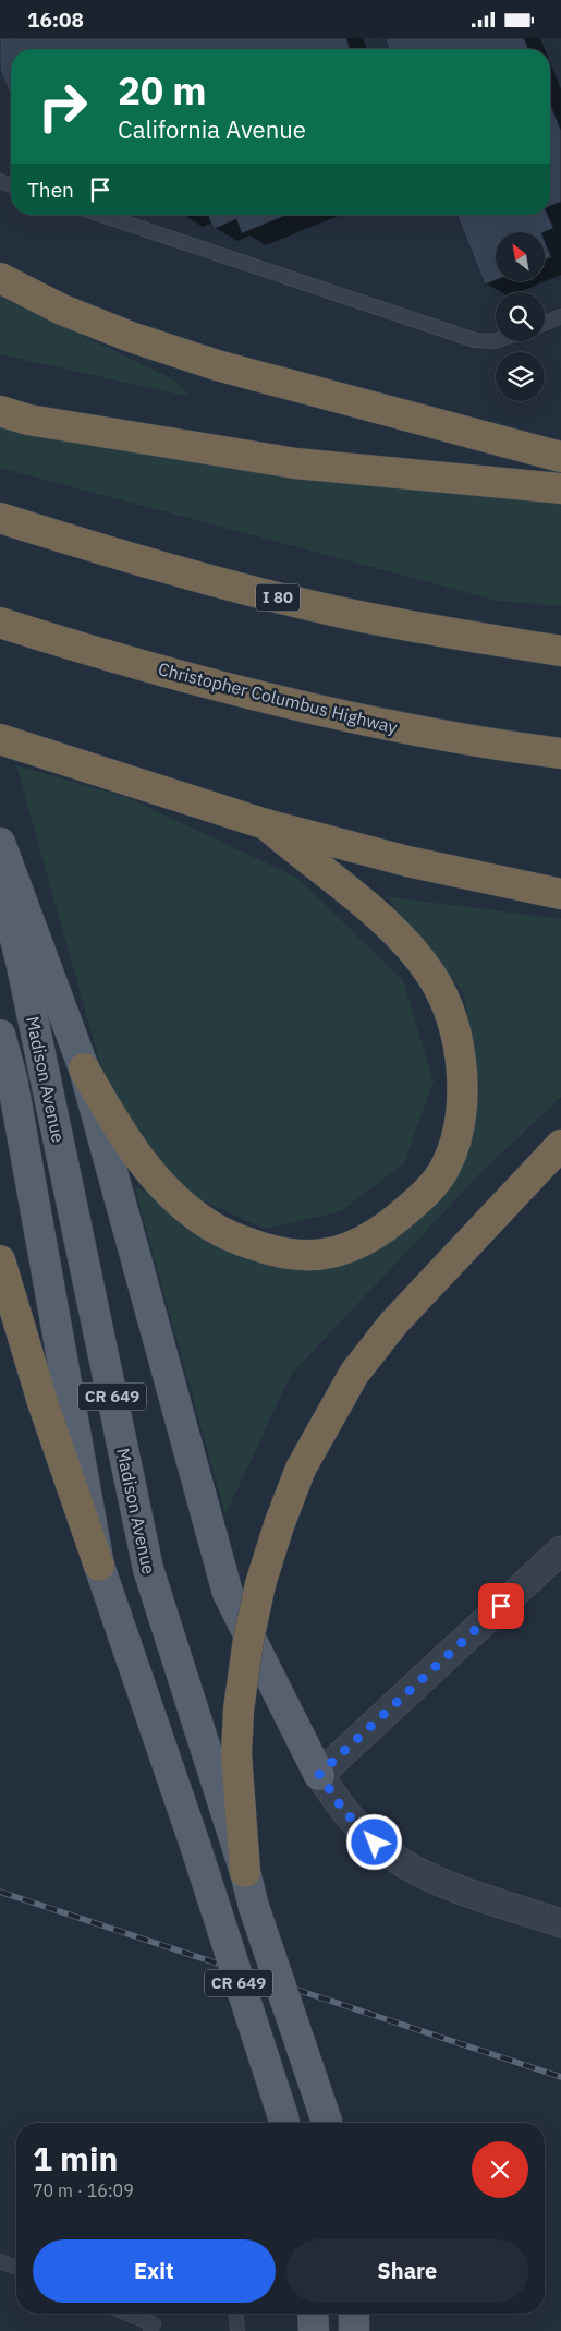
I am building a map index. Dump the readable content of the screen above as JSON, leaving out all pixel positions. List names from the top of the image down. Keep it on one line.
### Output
{"streets":{"highway":["I 80","Christopher Columbus Highway"],"main road":["Madison Avenue","CR 649"]},"north":"top left","page":{"status":"16:08","turn":["20 m","California Avenue"],"then":"Then","heading":["1 min","70 m · 16:09"],"buttons":["Exit","Share"]}}
